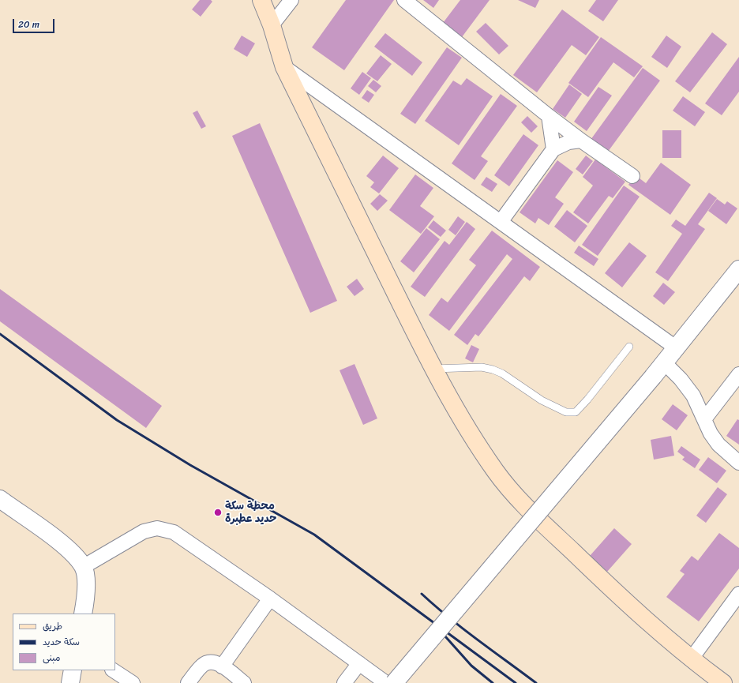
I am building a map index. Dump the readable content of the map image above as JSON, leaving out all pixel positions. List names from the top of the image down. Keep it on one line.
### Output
{"places":["محطة سكة حديد عطبرة"],"legend":["طريق","سكة حديد","مبنى"],"scale_bar":"20 m"}
